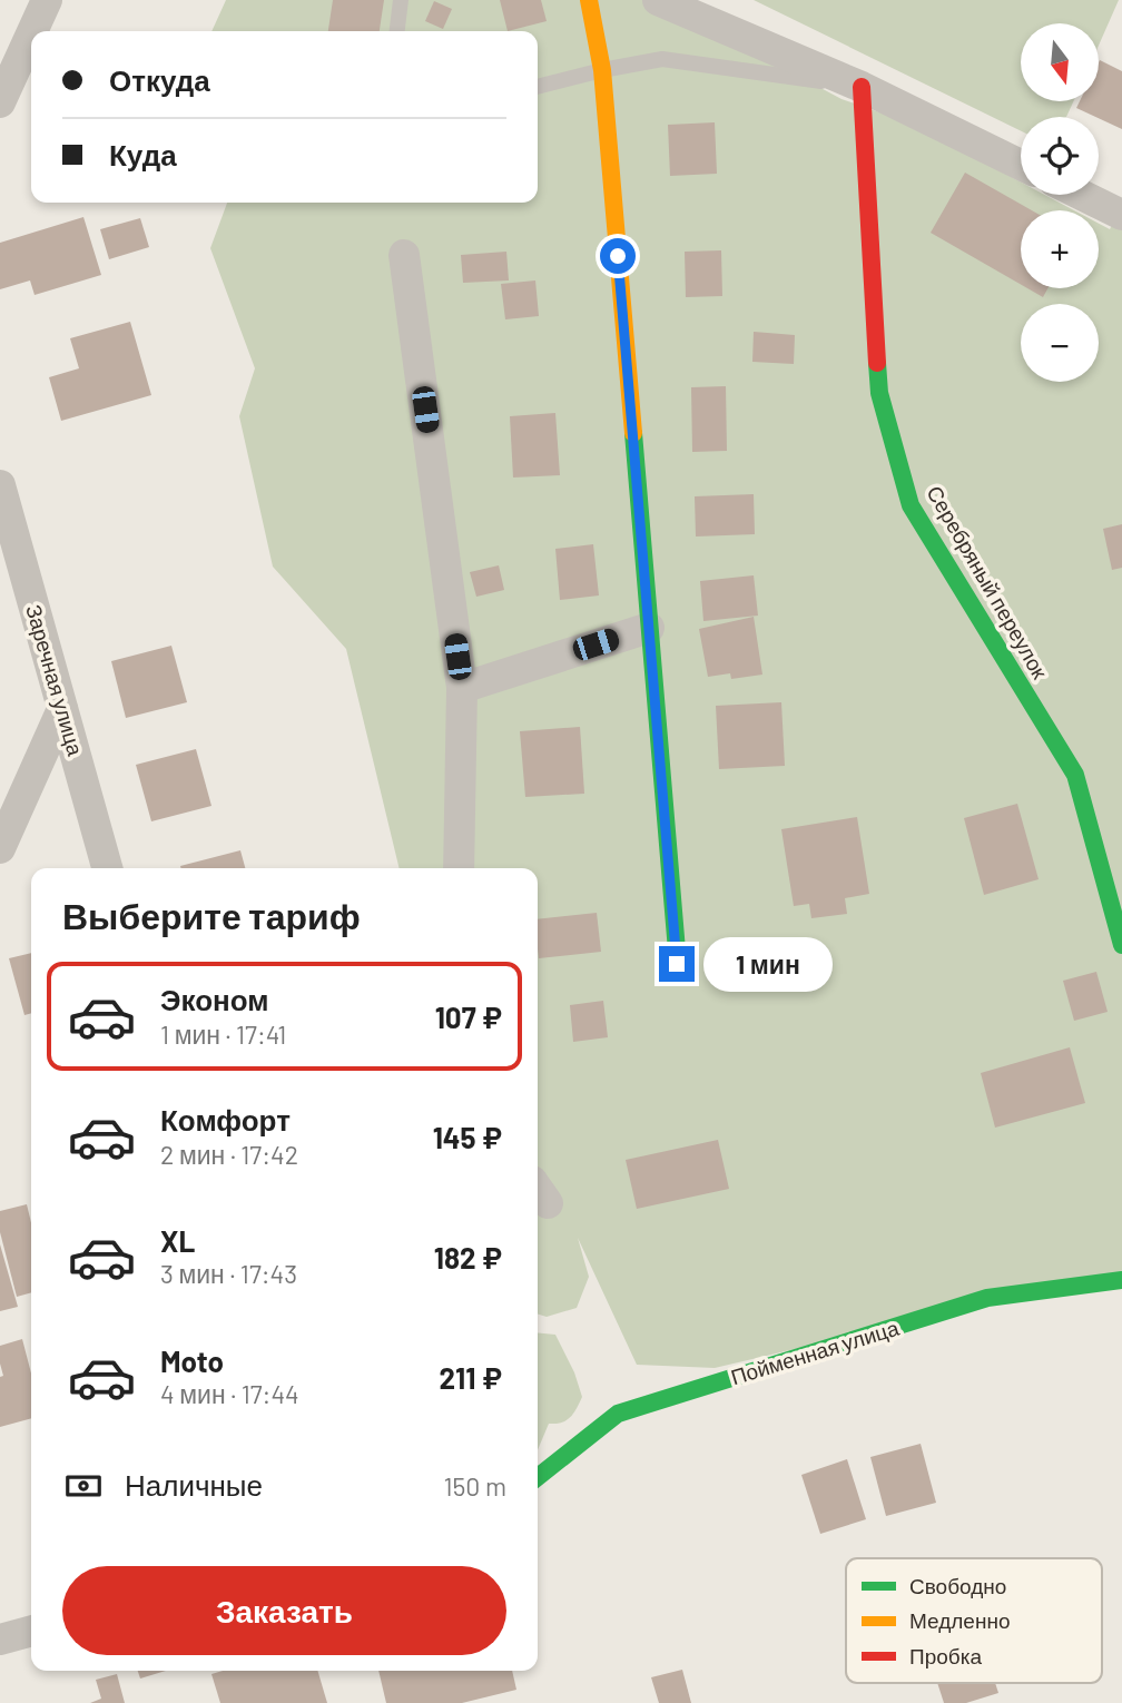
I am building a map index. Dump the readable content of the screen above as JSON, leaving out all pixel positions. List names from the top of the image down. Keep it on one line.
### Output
{"streets":{"street":["Серебряный переулок","Заречная улица","Пойменная улица"]},"legend":["Свободно","Медленно","Пробка"],"north":"bottom","page":{"map_buttons":["+","−"],"banner":["Откуда","Куда"],"heading":"Выберите тариф","bubble":"1 мин","list":[{"name":"Эконом","note":"1 мин · 17:41","value":"107 ₽"},{"name":"Комфорт","note":"2 мин · 17:42","value":"145 ₽"},{"name":"XL","note":"3 мин · 17:43","value":"182 ₽"},{"name":"Moto","note":"4 мин · 17:44","value":"211 ₽"}],"pay":["Наличные","150 m"],"buttons":"Заказать"}}
